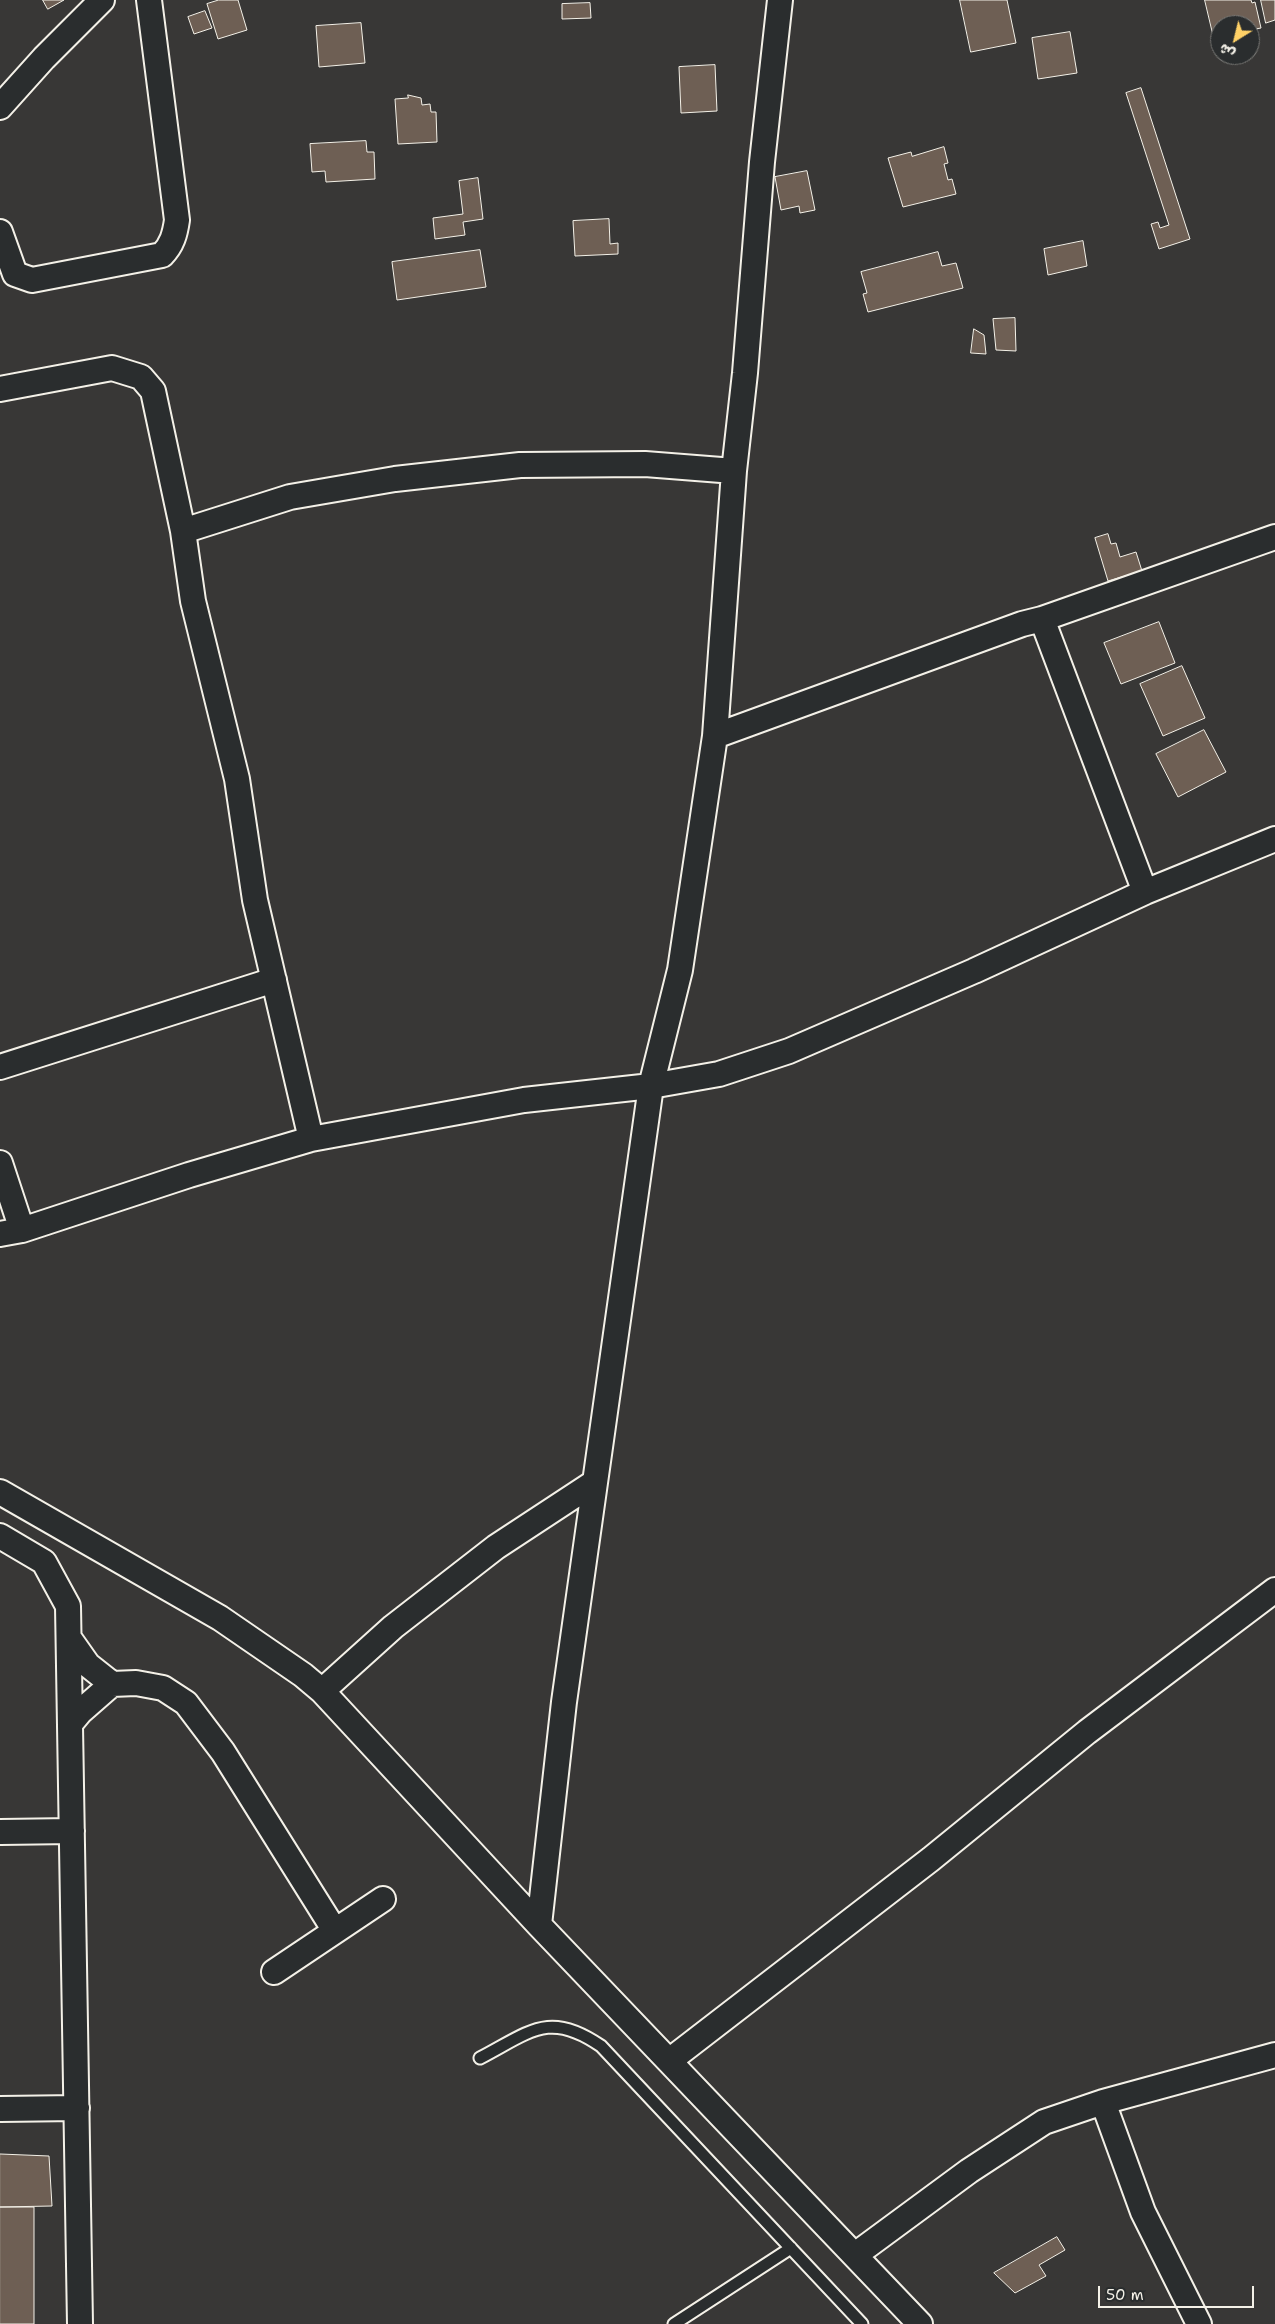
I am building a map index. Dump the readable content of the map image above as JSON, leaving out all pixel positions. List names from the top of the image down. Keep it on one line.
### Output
{"scale_bar":"50 m","north":"bottom left"}
